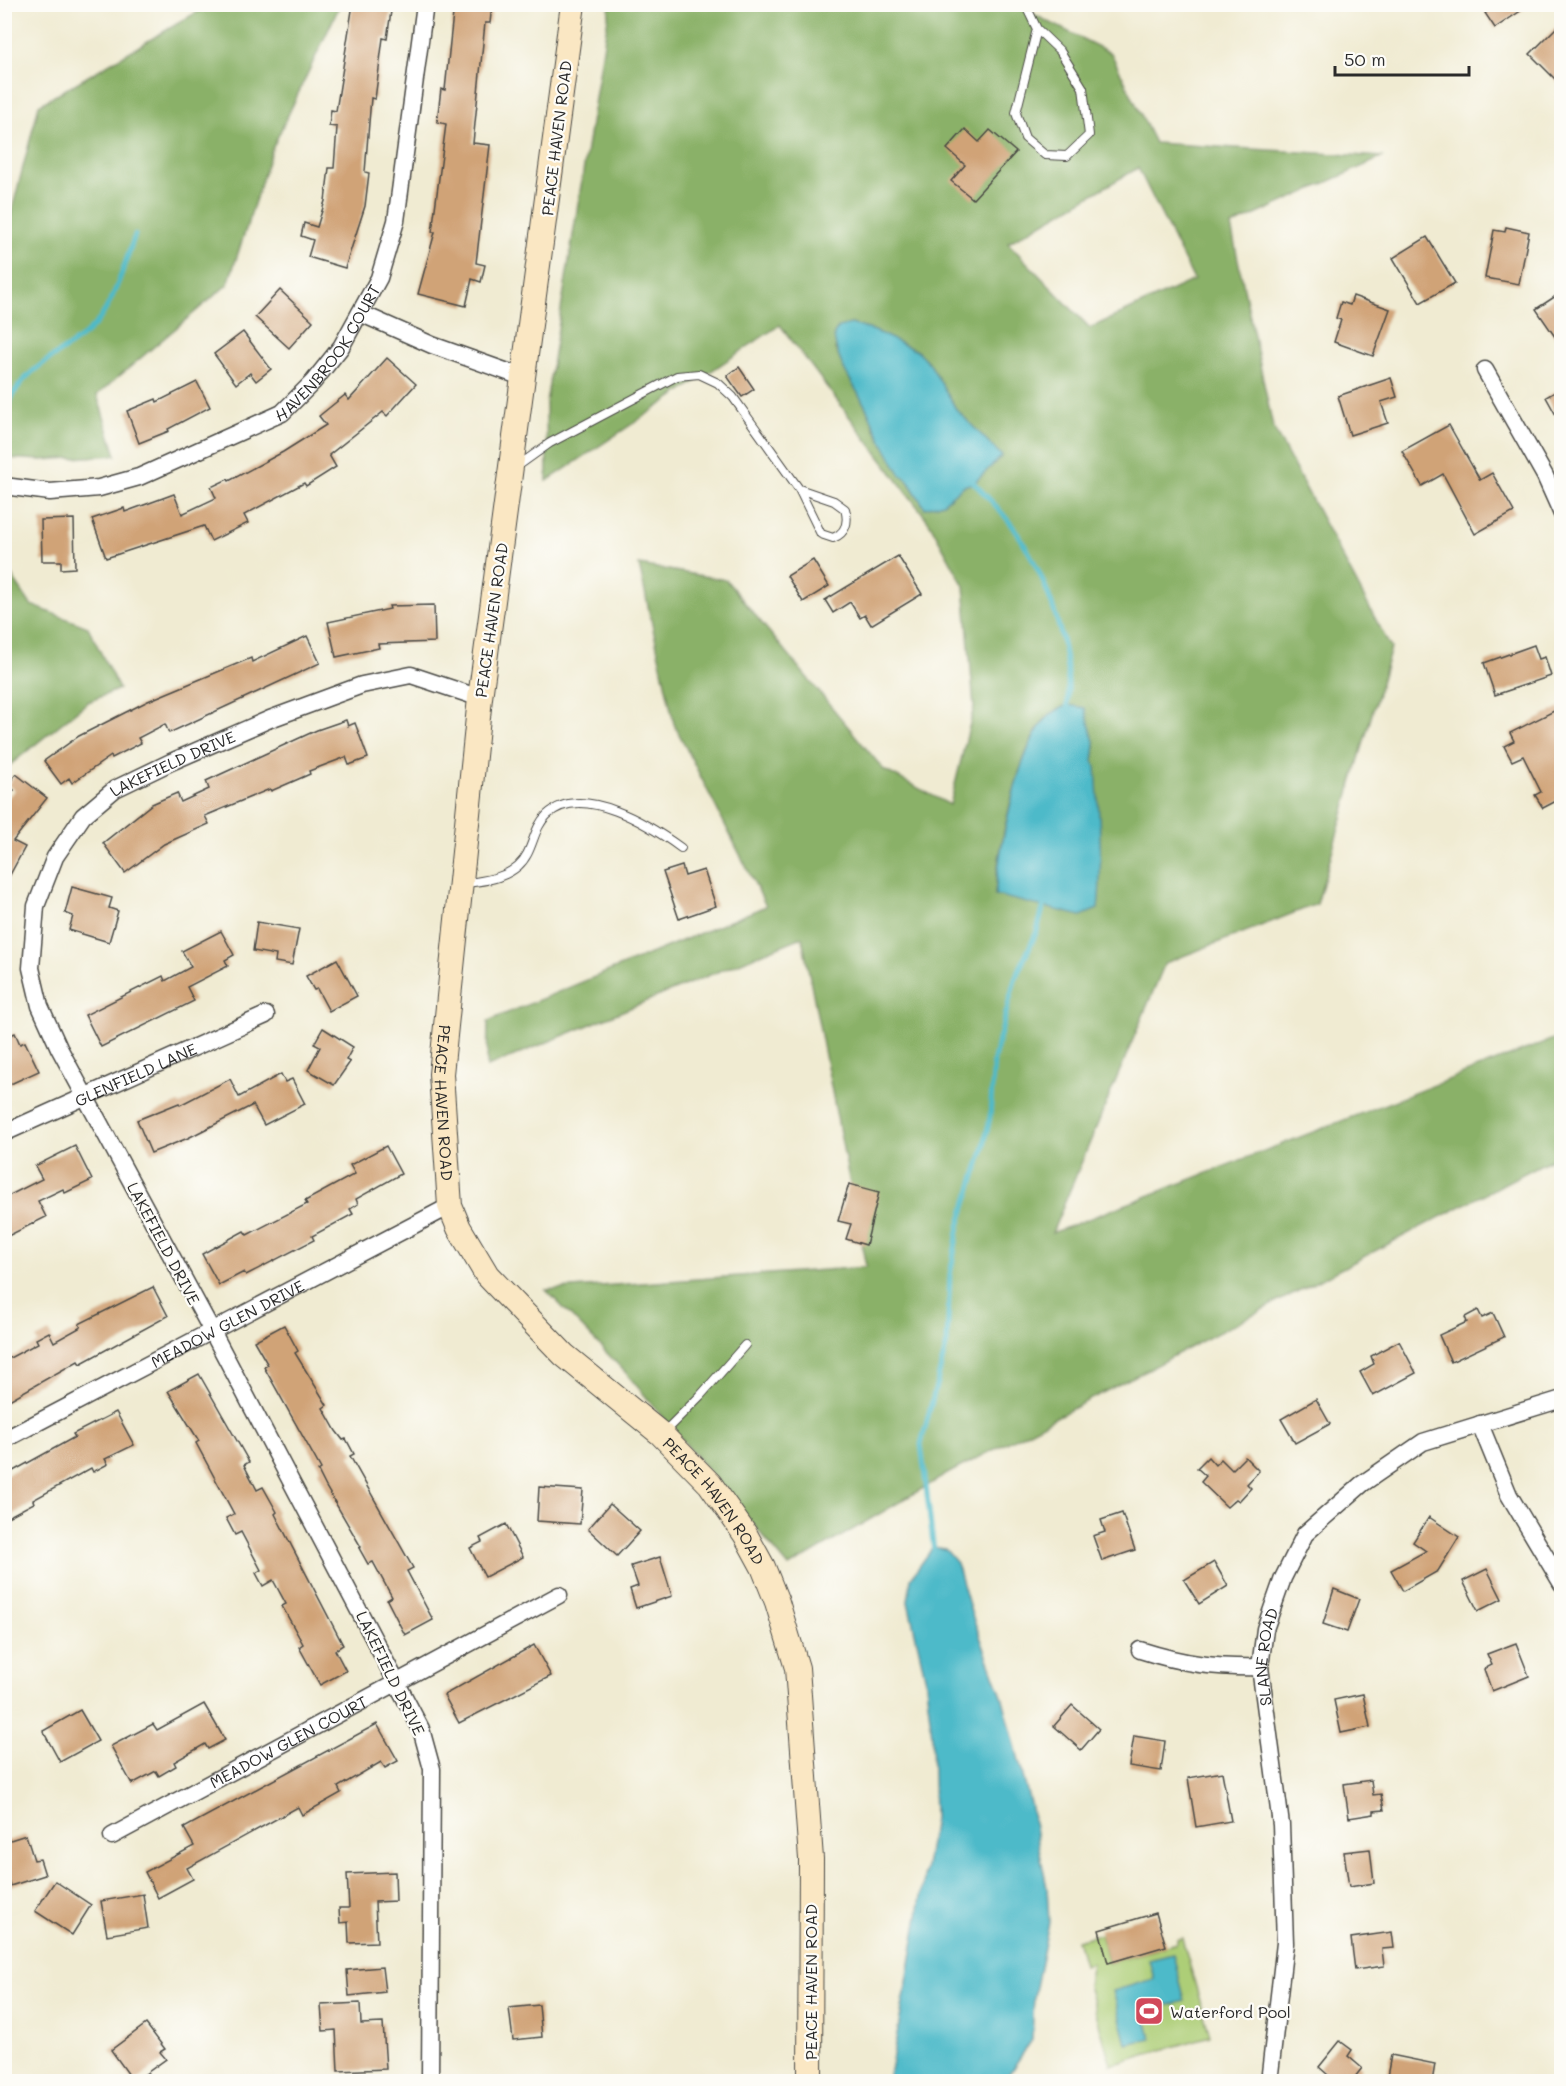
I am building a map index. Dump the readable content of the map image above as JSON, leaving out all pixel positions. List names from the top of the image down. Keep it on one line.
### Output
{"streets":{"main road":["PEACE HAVEN ROAD"],"street":["HAVENBROOK COURT","LAKEFIELD DRIVE","GLENFIELD LANE","MEADOW GLEN DRIVE","SLANE ROAD","MEADOW GLEN COURT"]},"crossings":[["PEACE HAVEN ROAD","LAKEFIELD DRIVE"],["PEACE HAVEN ROAD","MEADOW GLEN DRIVE"],["LAKEFIELD DRIVE","GLENFIELD LANE"],["LAKEFIELD DRIVE","MEADOW GLEN DRIVE"],["LAKEFIELD DRIVE","MEADOW GLEN COURT"]],"places":{"sports":["Waterford Pool"]},"scale_bar":"50 m"}
